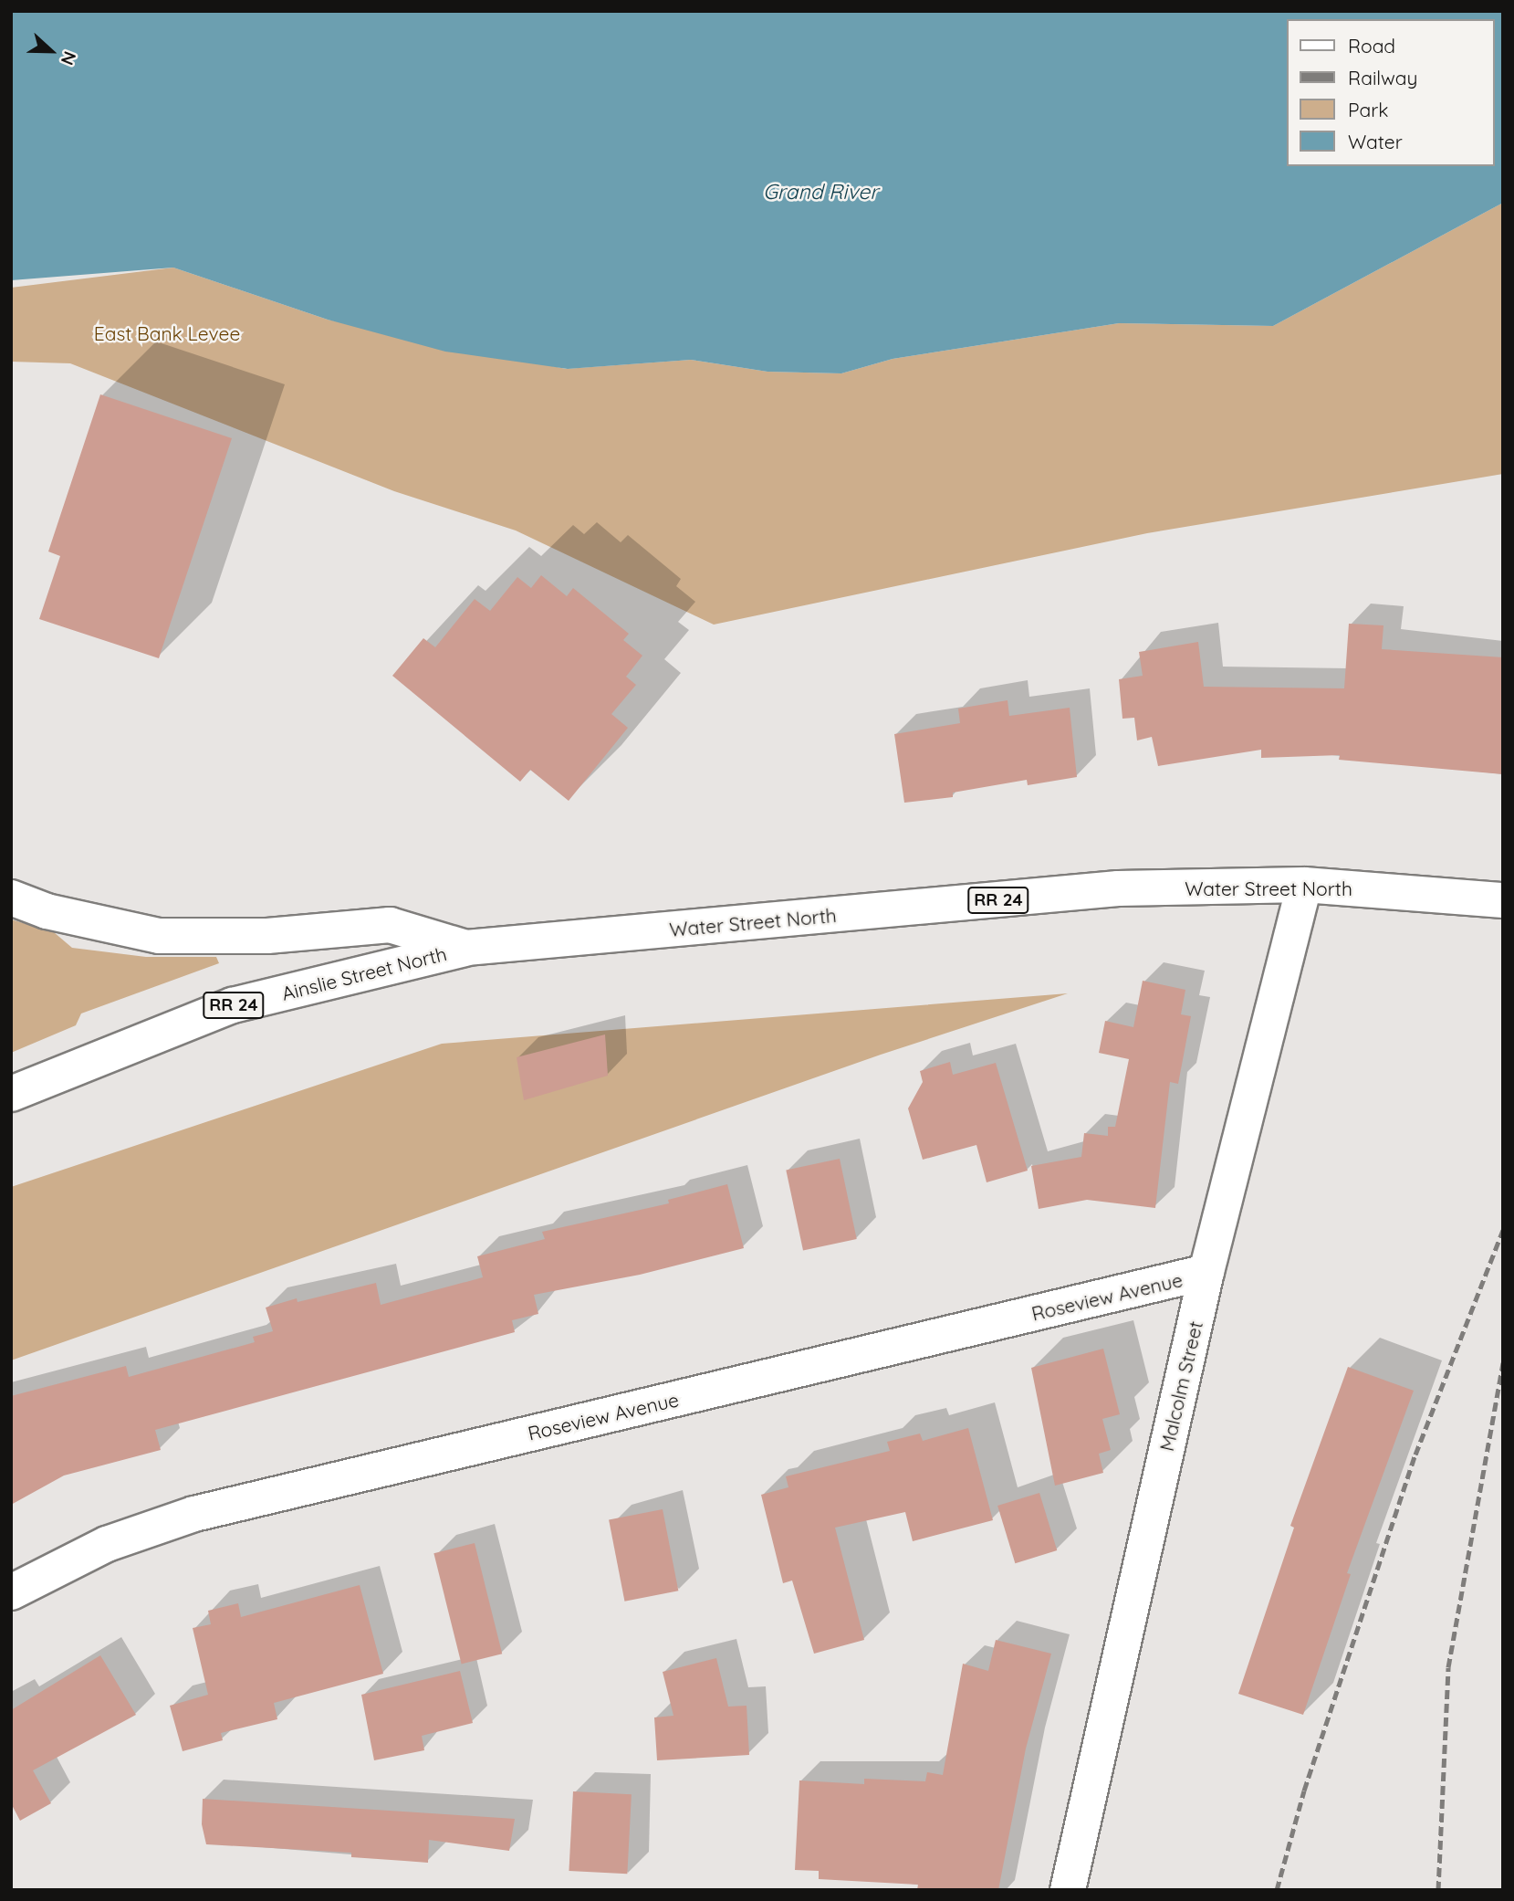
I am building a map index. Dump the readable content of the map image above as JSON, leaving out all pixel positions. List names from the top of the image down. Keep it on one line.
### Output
{"streets":{"street":["Water Street North","RR 24","Ainslie Street North","Roseview Avenue","Malcolm Street"]},"crossings":[["Water Street North","Ainslie Street North"],["Water Street North","Malcolm Street"],["Roseview Avenue","Malcolm Street"]],"water":["Grand River"],"parks":["East Bank Levee"],"legend":["Road","Railway","Park","Water"],"north":"right"}
